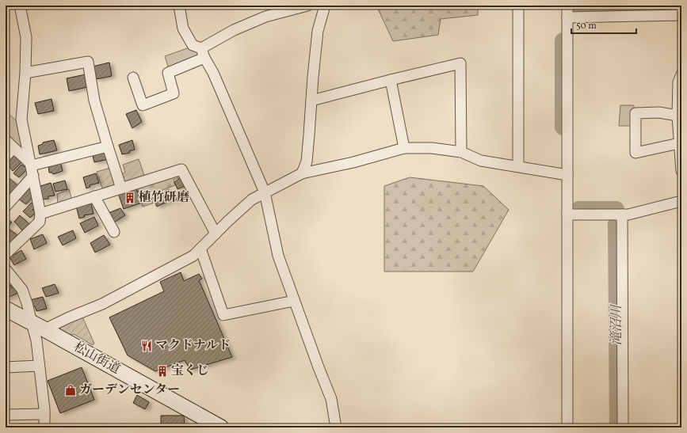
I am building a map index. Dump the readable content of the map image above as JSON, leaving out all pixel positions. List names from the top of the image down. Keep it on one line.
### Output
{"streets":{"main road":["松山街道"]},"water":["滝沼川"],"places":{"building":["植竹研磨","宝くじ"],"restaurant":["マクドナルド"],"shop":["ガーデンセンター"]},"scale_bar":"50 m"}
